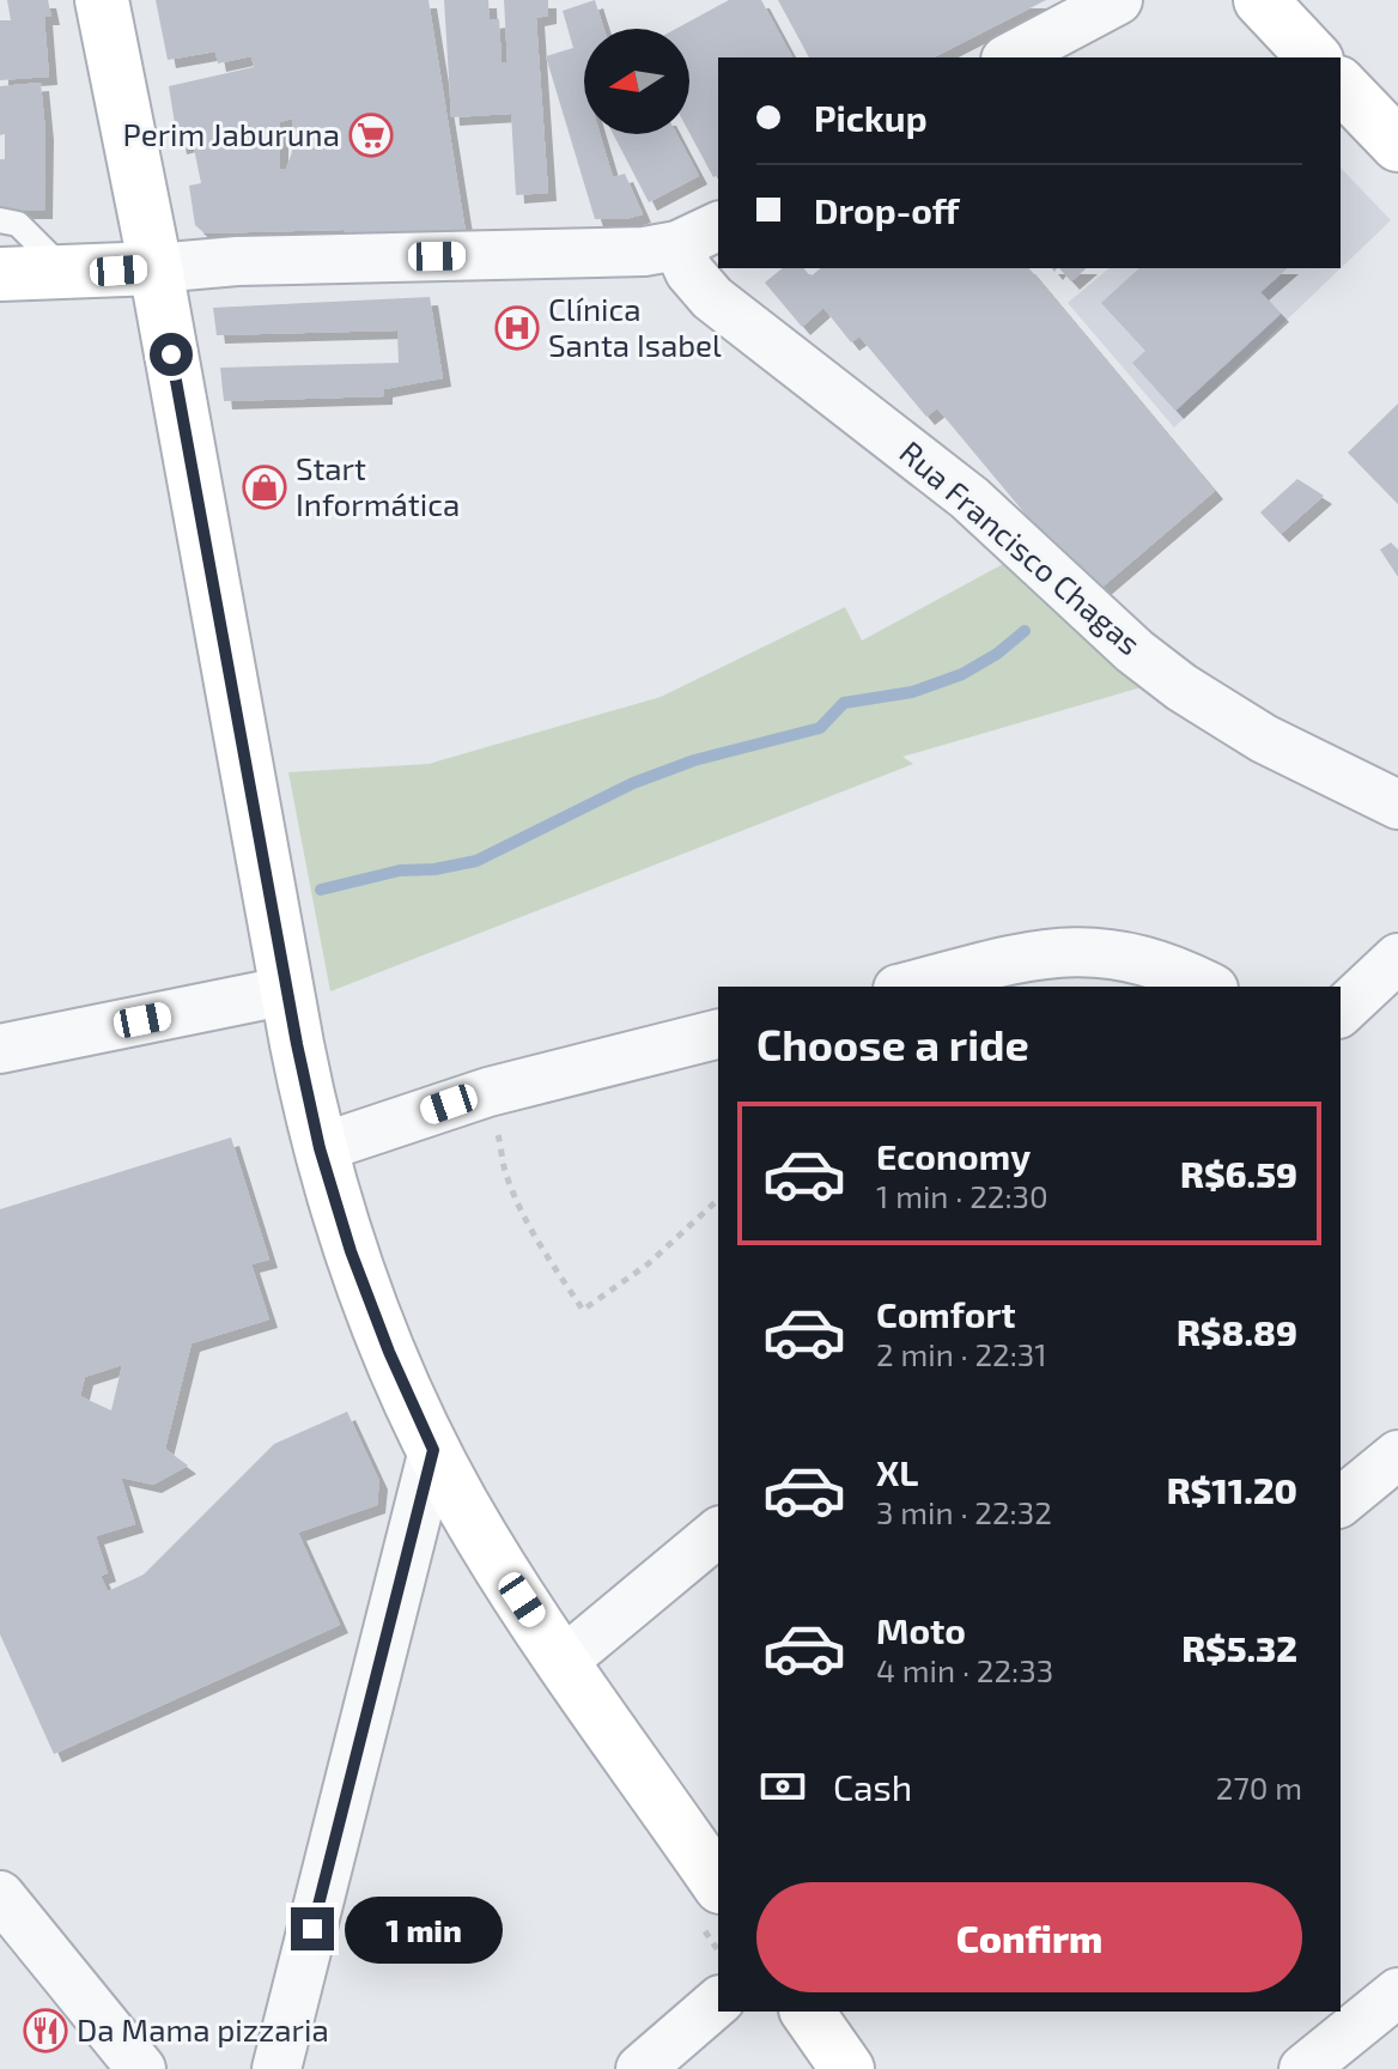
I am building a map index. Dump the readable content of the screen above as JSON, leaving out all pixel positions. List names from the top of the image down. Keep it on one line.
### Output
{"streets":{"street":["Rua Francisco Chagas"]},"places":{"supermarket":["Perim Jaburuna"],"hospital":["Clínica Santa Isabel"],"shop":["Start Informática"],"restaurant":["Da Mama pizzaria"]},"north":"left","page":{"banner":["Pickup","Drop-off"],"heading":"Choose a ride","list":[{"name":"Economy","note":"1 min · 22:30","value":"R$6.59"},{"name":"Comfort","note":"2 min · 22:31","value":"R$8.89"},{"name":"XL","note":"3 min · 22:32","value":"R$11.20"},{"name":"Moto","note":"4 min · 22:33","value":"R$5.32"}],"pay":["Cash","270 m"],"buttons":"Confirm","bubble":"1 min"}}
